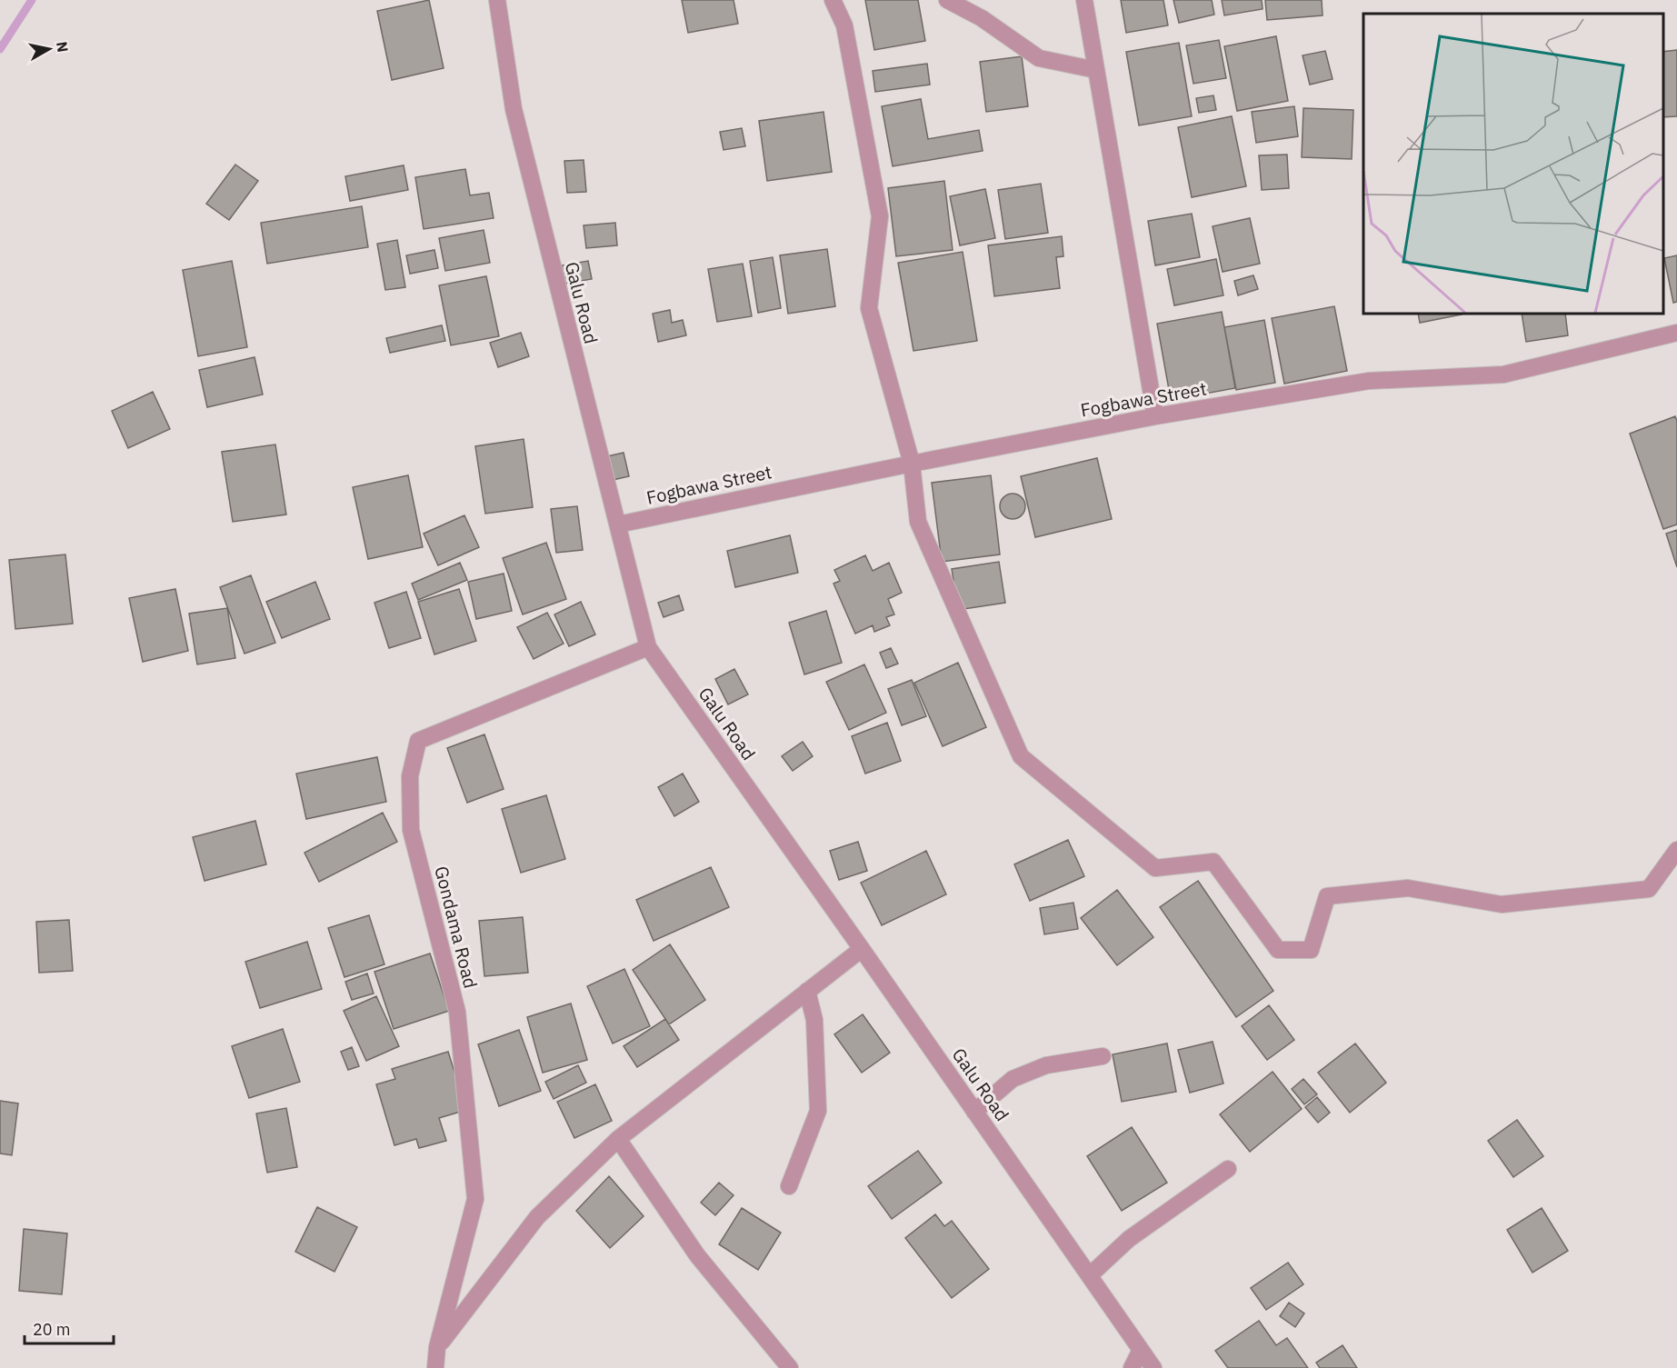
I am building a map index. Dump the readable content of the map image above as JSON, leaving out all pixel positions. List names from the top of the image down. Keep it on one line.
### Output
{"streets":{"street":["Galu Road","Fogbawa Street","Gondama Road"]},"crossings":[["Galu Road","Fogbawa Street"],["Galu Road","Gondama Road"]],"scale_bar":"20 m","north":"right"}
